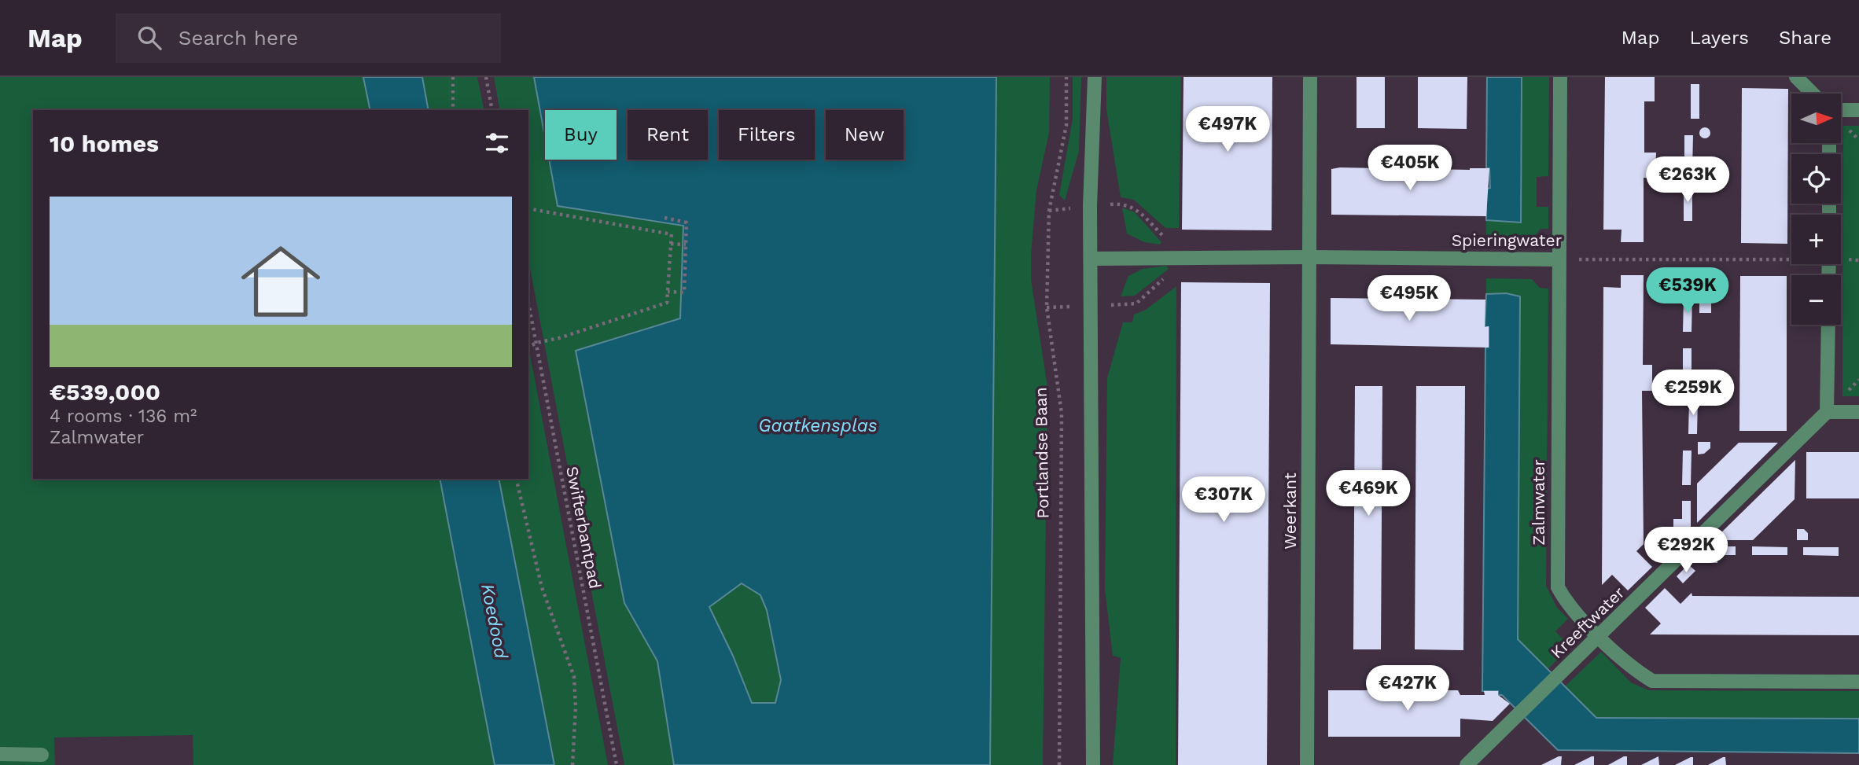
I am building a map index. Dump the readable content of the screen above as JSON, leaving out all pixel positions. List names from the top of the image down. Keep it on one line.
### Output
{"streets":{"street":["Spieringwater","Zalmwater","Weerkant","Kreeftwater"],"path":["Portlandse Baan","Swifterbantpad"]},"crossings":[["Spieringwater","Zalmwater"],["Spieringwater","Weerkant"],["Zalmwater","Kreeftwater"]],"water":["Gaatkensplas","Koedood"],"north":"right","page":{"header":"Map","search":"Search here","nav":["Map","Layers","Share"],"map_buttons":["+","−"],"price":["€497K","€405K","€263K","€539K","€495K","€259K","€469K","€307K","€292K","€427K"],"chip":["Buy","Rent","Filters","New"],"heading":"10 homes","list":[{"name":"€539,000","note":"4 rooms · 136 m² · Zalmwater"}]}}
